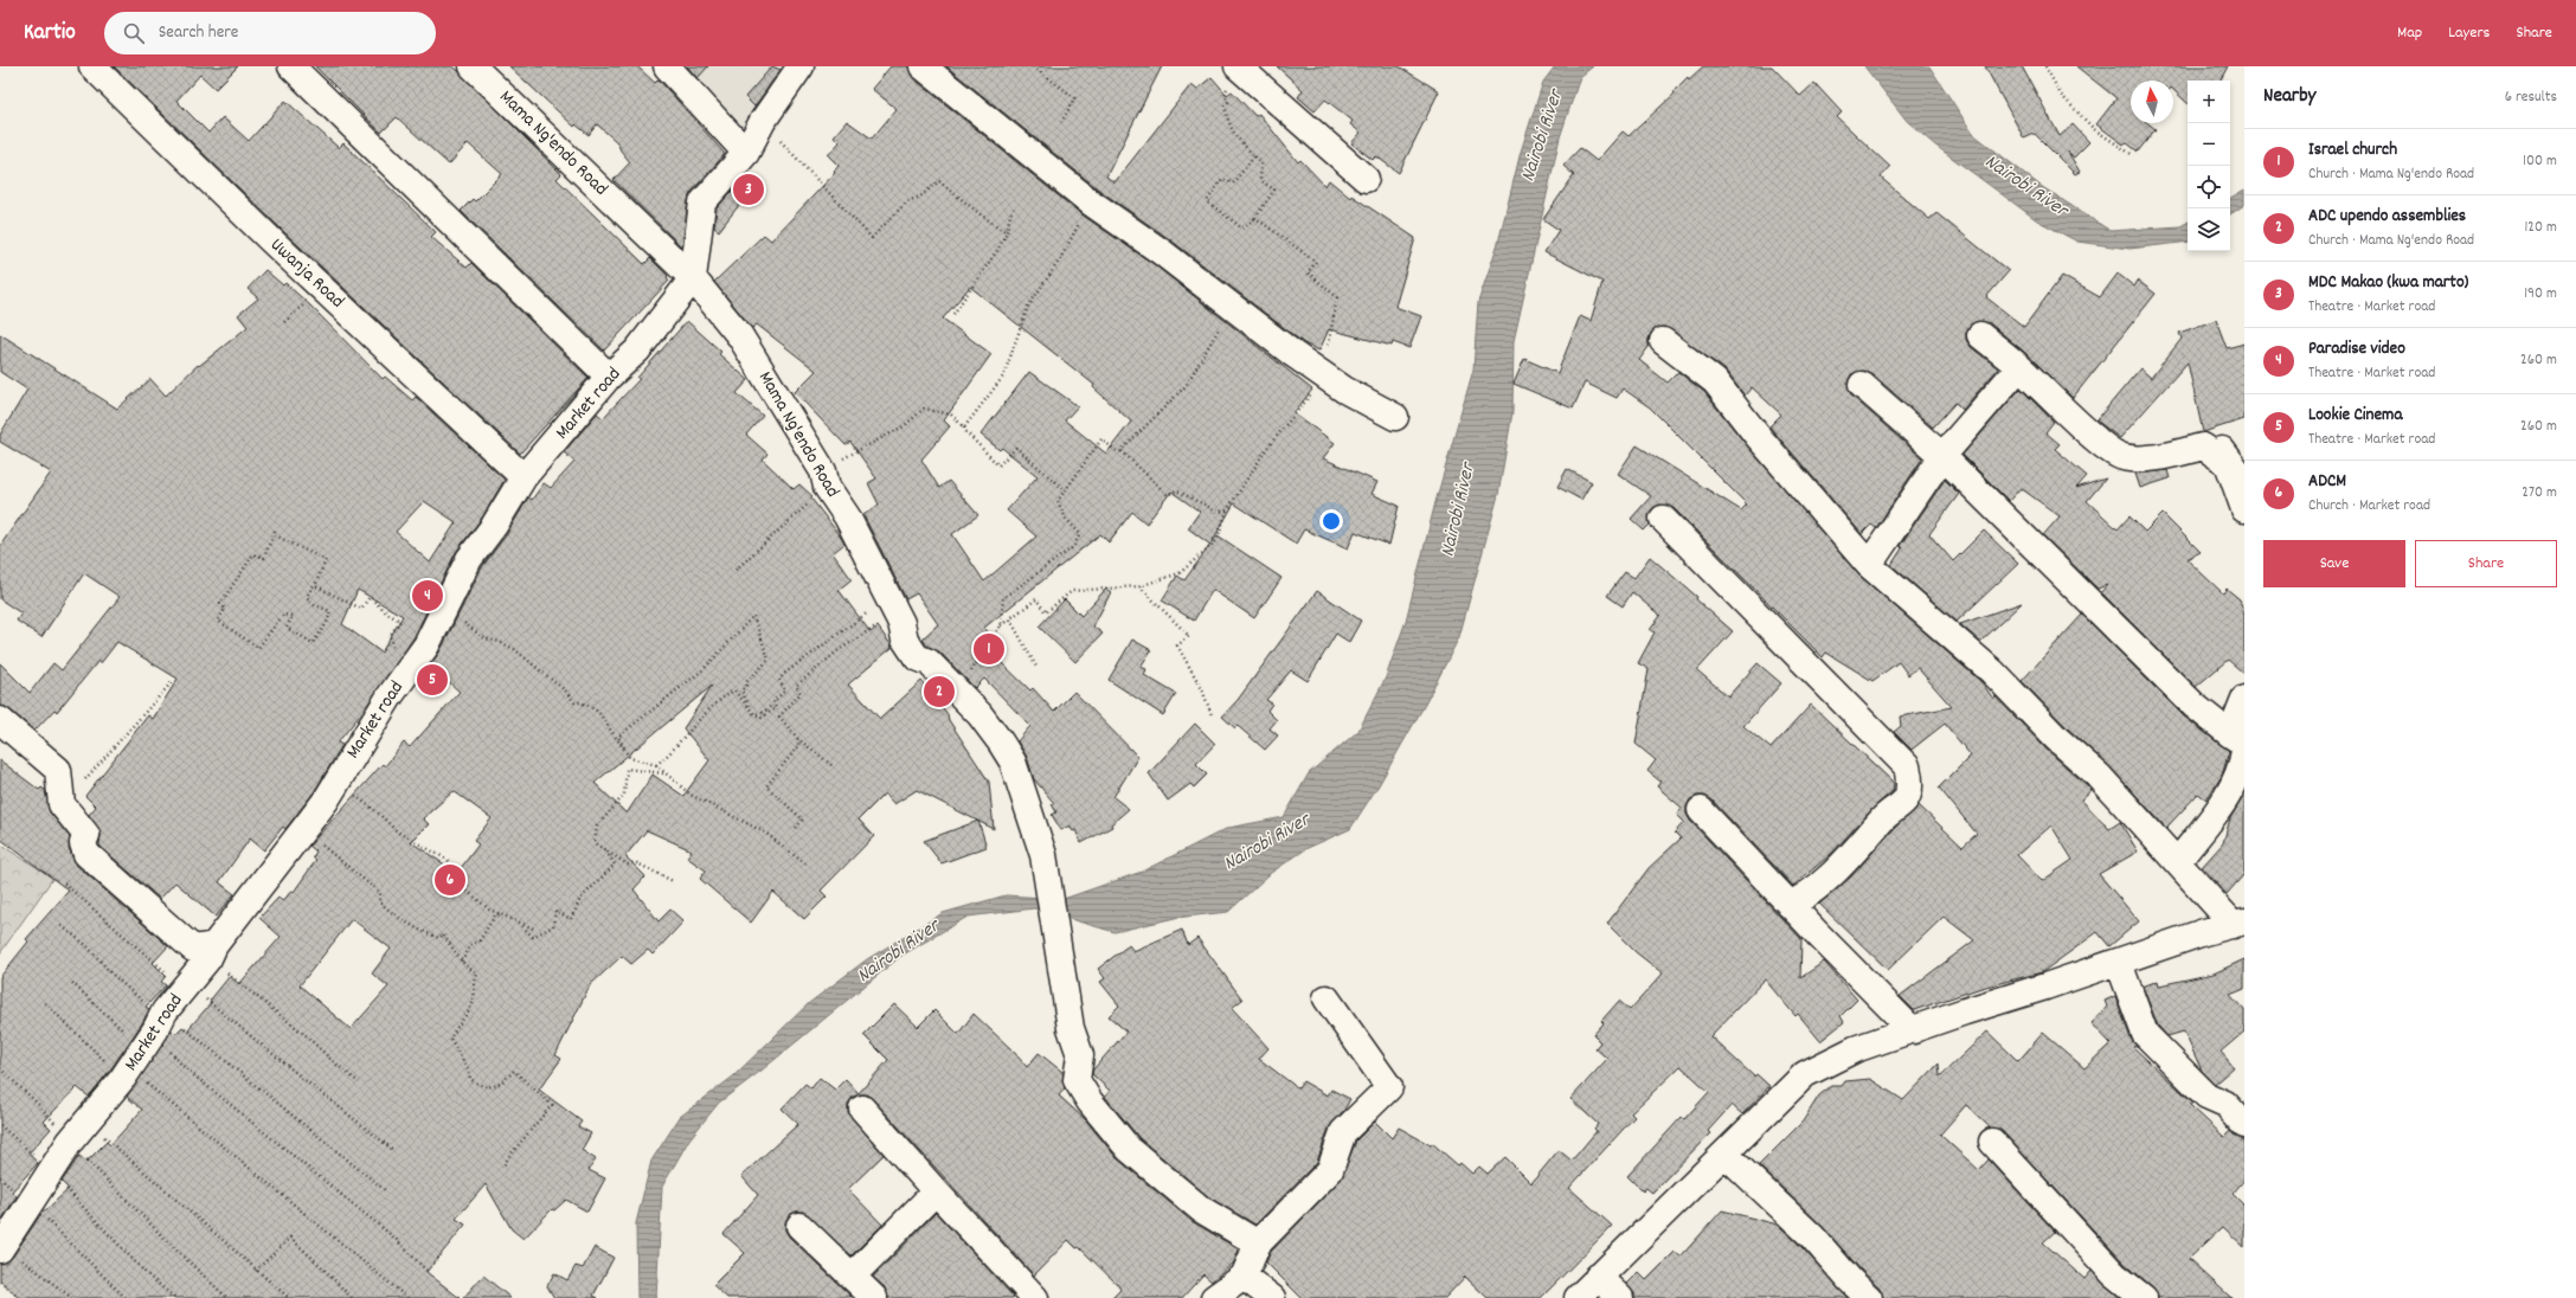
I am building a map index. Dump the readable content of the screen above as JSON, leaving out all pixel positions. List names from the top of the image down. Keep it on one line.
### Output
{"streets":{"street":["Mama Ng'endo Road","Uwanja Road","Market road"]},"crossings":[["Mama Ng'endo Road","Market road"],["Uwanja Road","Market road"]],"water":["Nairobi River"],"north":"top","page":{"header":"Kartio","search":"Search here","nav":["Map","Layers","Share"],"heading":["Nearby","6 results"],"map_buttons":["+","−"],"list":[{"mark":"1","name":"Israel church","note":"Church · Mama Ng'endo Road","value":"100 m"},{"mark":"2","name":"ADC upendo assemblies","note":"Church · Mama Ng'endo Road","value":"120 m"},{"mark":"3","name":"MDC Makao (kwa marto)","note":"Theatre · Market road","value":"190 m"},{"mark":"4","name":"Paradise video","note":"Theatre · Market road","value":"260 m"},{"mark":"5","name":"Lookie Cinema","note":"Theatre · Market road","value":"260 m"},{"mark":"6","name":"ADCM","note":"Church · Market road","value":"270 m"}],"pins":["3","4","1","5","2","6"],"buttons":["Save","Share"]}}
